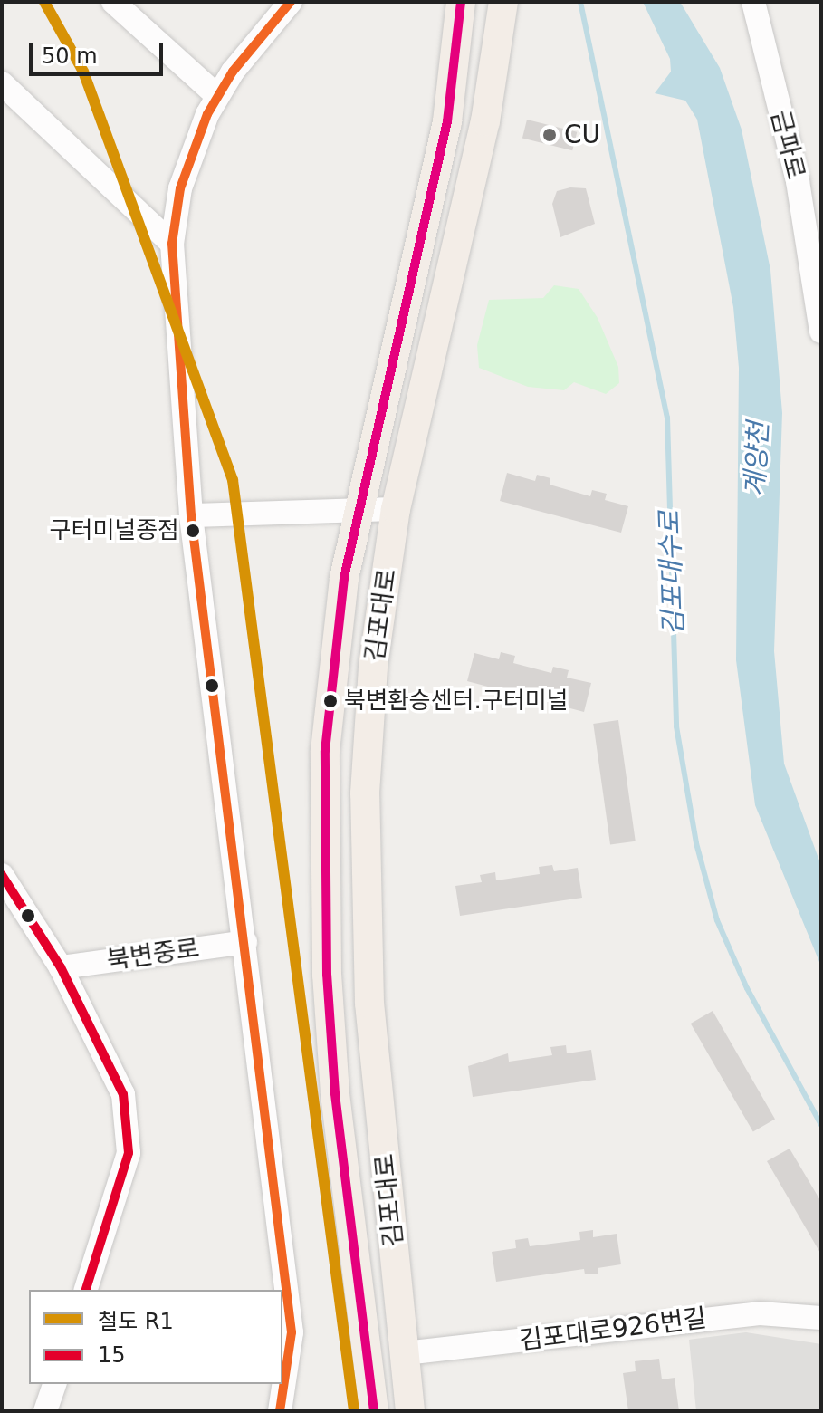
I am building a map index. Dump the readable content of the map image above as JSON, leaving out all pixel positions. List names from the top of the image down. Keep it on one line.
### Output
{"streets":{"main road":["김포대로"],"street":["금파로","북변중로","김포대로926번길"]},"crossings":[["김포대로","김포대로926번길"]],"water":["계양천","김포대수로"],"places":["CU","구터미널종점","북변환승센터.구터미널"],"lines":["rail line R1","transit line 15"],"legend":["철도 R1","15"],"scale_bar":"50 m"}
